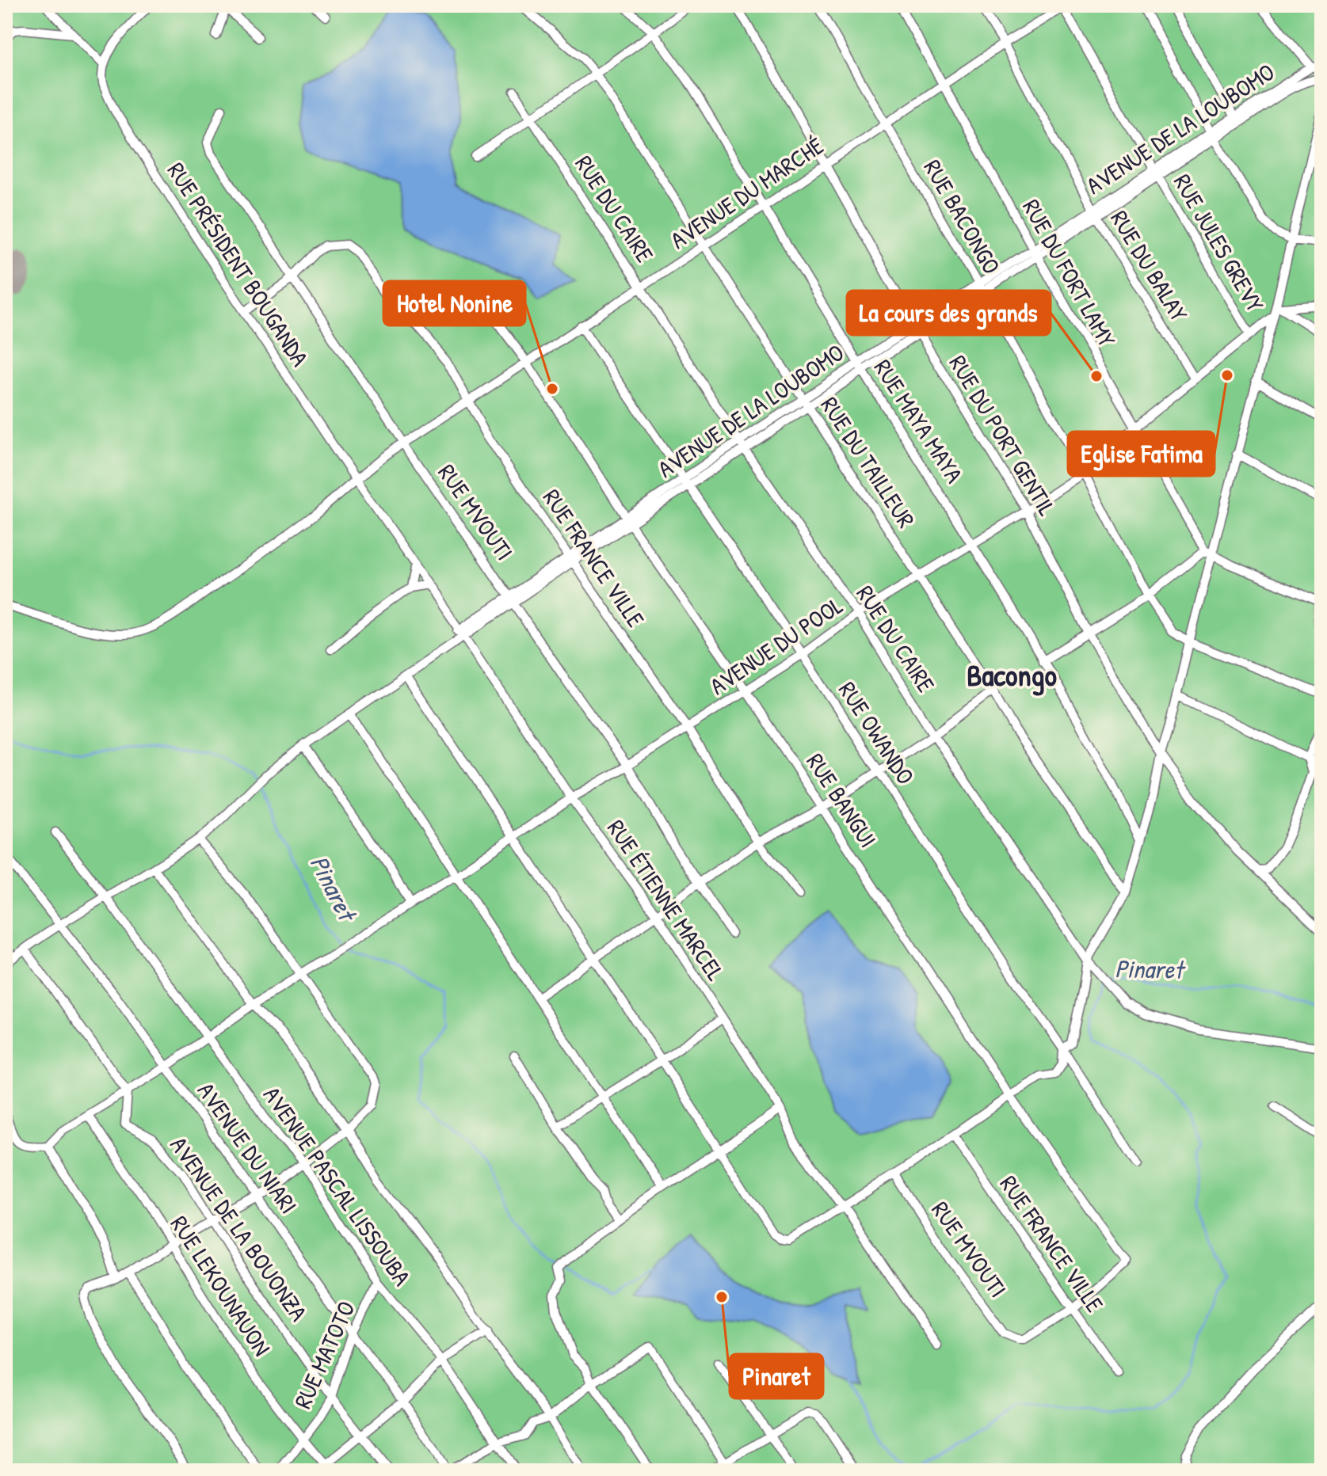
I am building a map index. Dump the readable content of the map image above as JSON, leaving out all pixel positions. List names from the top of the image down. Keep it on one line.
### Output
{"streets":{"street":["AVENUE DE LA LOUBOMO","AVENUE DU MARCHÉ","RUE DU CAIRE","RUE BACONGO","RUE JULES GREVY","RUE PRÉSIDENT BOUGANDA","RUE DU BALAY","RUE DU FORT LAMY","RUE MAYA MAYA","RUE DU PORT GENTIL","RUE DU TAILLEUR","RUE MVOUTI","RUE FRANCE VILLE","AVENUE DU POOL","RUE OWANDO","RUE BANGUI","RUE ÉTIENNE MARCEL","AVENUE DU NIARI","AVENUE PASCAL LISSOUBA","AVENUE DE LA BOUONZA","RUE LEKOUNAUON","RUE MATOTO"]},"crossings":[["AVENUE DE LA LOUBOMO","RUE DU CAIRE"],["AVENUE DE LA LOUBOMO","RUE BACONGO"],["AVENUE DE LA LOUBOMO","RUE JULES GREVY"],["AVENUE DE LA LOUBOMO","RUE DU BALAY"],["AVENUE DE LA LOUBOMO","RUE DU FORT LAMY"],["AVENUE DE LA LOUBOMO","RUE MAYA MAYA"],["AVENUE DE LA LOUBOMO","RUE DU PORT GENTIL"],["AVENUE DE LA LOUBOMO","RUE DU TAILLEUR"],["AVENUE DE LA LOUBOMO","RUE MVOUTI"],["AVENUE DE LA LOUBOMO","RUE FRANCE VILLE"],["AVENUE DE LA LOUBOMO","RUE OWANDO"],["AVENUE DE LA LOUBOMO","RUE BANGUI"],["AVENUE DE LA LOUBOMO","RUE ÉTIENNE MARCEL"],["AVENUE DU MARCHÉ","RUE DU CAIRE"],["AVENUE DU MARCHÉ","RUE BACONGO"],["AVENUE DU MARCHÉ","RUE JULES GREVY"],["AVENUE DU MARCHÉ","RUE PRÉSIDENT BOUGANDA"],["AVENUE DU MARCHÉ","RUE DU BALAY"],["AVENUE DU MARCHÉ","RUE DU FORT LAMY"],["AVENUE DU MARCHÉ","RUE MAYA MAYA"],["AVENUE DU MARCHÉ","RUE DU PORT GENTIL"],["AVENUE DU MARCHÉ","RUE DU TAILLEUR"],["AVENUE DU MARCHÉ","RUE MVOUTI"],["AVENUE DU MARCHÉ","RUE FRANCE VILLE"],["AVENUE DU MARCHÉ","RUE OWANDO"],["AVENUE DU MARCHÉ","RUE BANGUI"],["AVENUE DU MARCHÉ","RUE ÉTIENNE MARCEL"],["RUE DU CAIRE","AVENUE DU POOL"],["RUE BACONGO","AVENUE DU POOL"],["RUE JULES GREVY","AVENUE DU POOL"],["RUE PRÉSIDENT BOUGANDA","RUE ÉTIENNE MARCEL"],["RUE DU BALAY","AVENUE DU POOL"],["RUE DU FORT LAMY","AVENUE DU POOL"],["RUE MAYA MAYA","AVENUE DU POOL"],["RUE DU PORT GENTIL","AVENUE DU POOL"],["RUE DU TAILLEUR","AVENUE DU POOL"],["RUE MVOUTI","RUE FRANCE VILLE"],["RUE MVOUTI","AVENUE DU POOL"],["RUE MVOUTI","RUE BANGUI"],["RUE FRANCE VILLE","AVENUE DU POOL"],["RUE FRANCE VILLE","RUE BANGUI"],["AVENUE DU POOL","RUE OWANDO"],["AVENUE DU POOL","RUE BANGUI"],["AVENUE DU POOL","RUE ÉTIENNE MARCEL"],["AVENUE DU POOL","AVENUE DU NIARI"],["AVENUE DU POOL","AVENUE PASCAL LISSOUBA"],["AVENUE DU POOL","AVENUE DE LA BOUONZA"],["AVENUE DU POOL","RUE LEKOUNAUON"],["AVENUE DU NIARI","RUE MATOTO"],["AVENUE PASCAL LISSOUBA","RUE MATOTO"],["AVENUE DE LA BOUONZA","RUE MATOTO"],["RUE LEKOUNAUON","RUE MATOTO"]],"districts":["Bacongo"],"water":["Pinaret"],"places":["Eglise Fatima","La cours des grands","Hotel Nonine","Pinaret"]}
